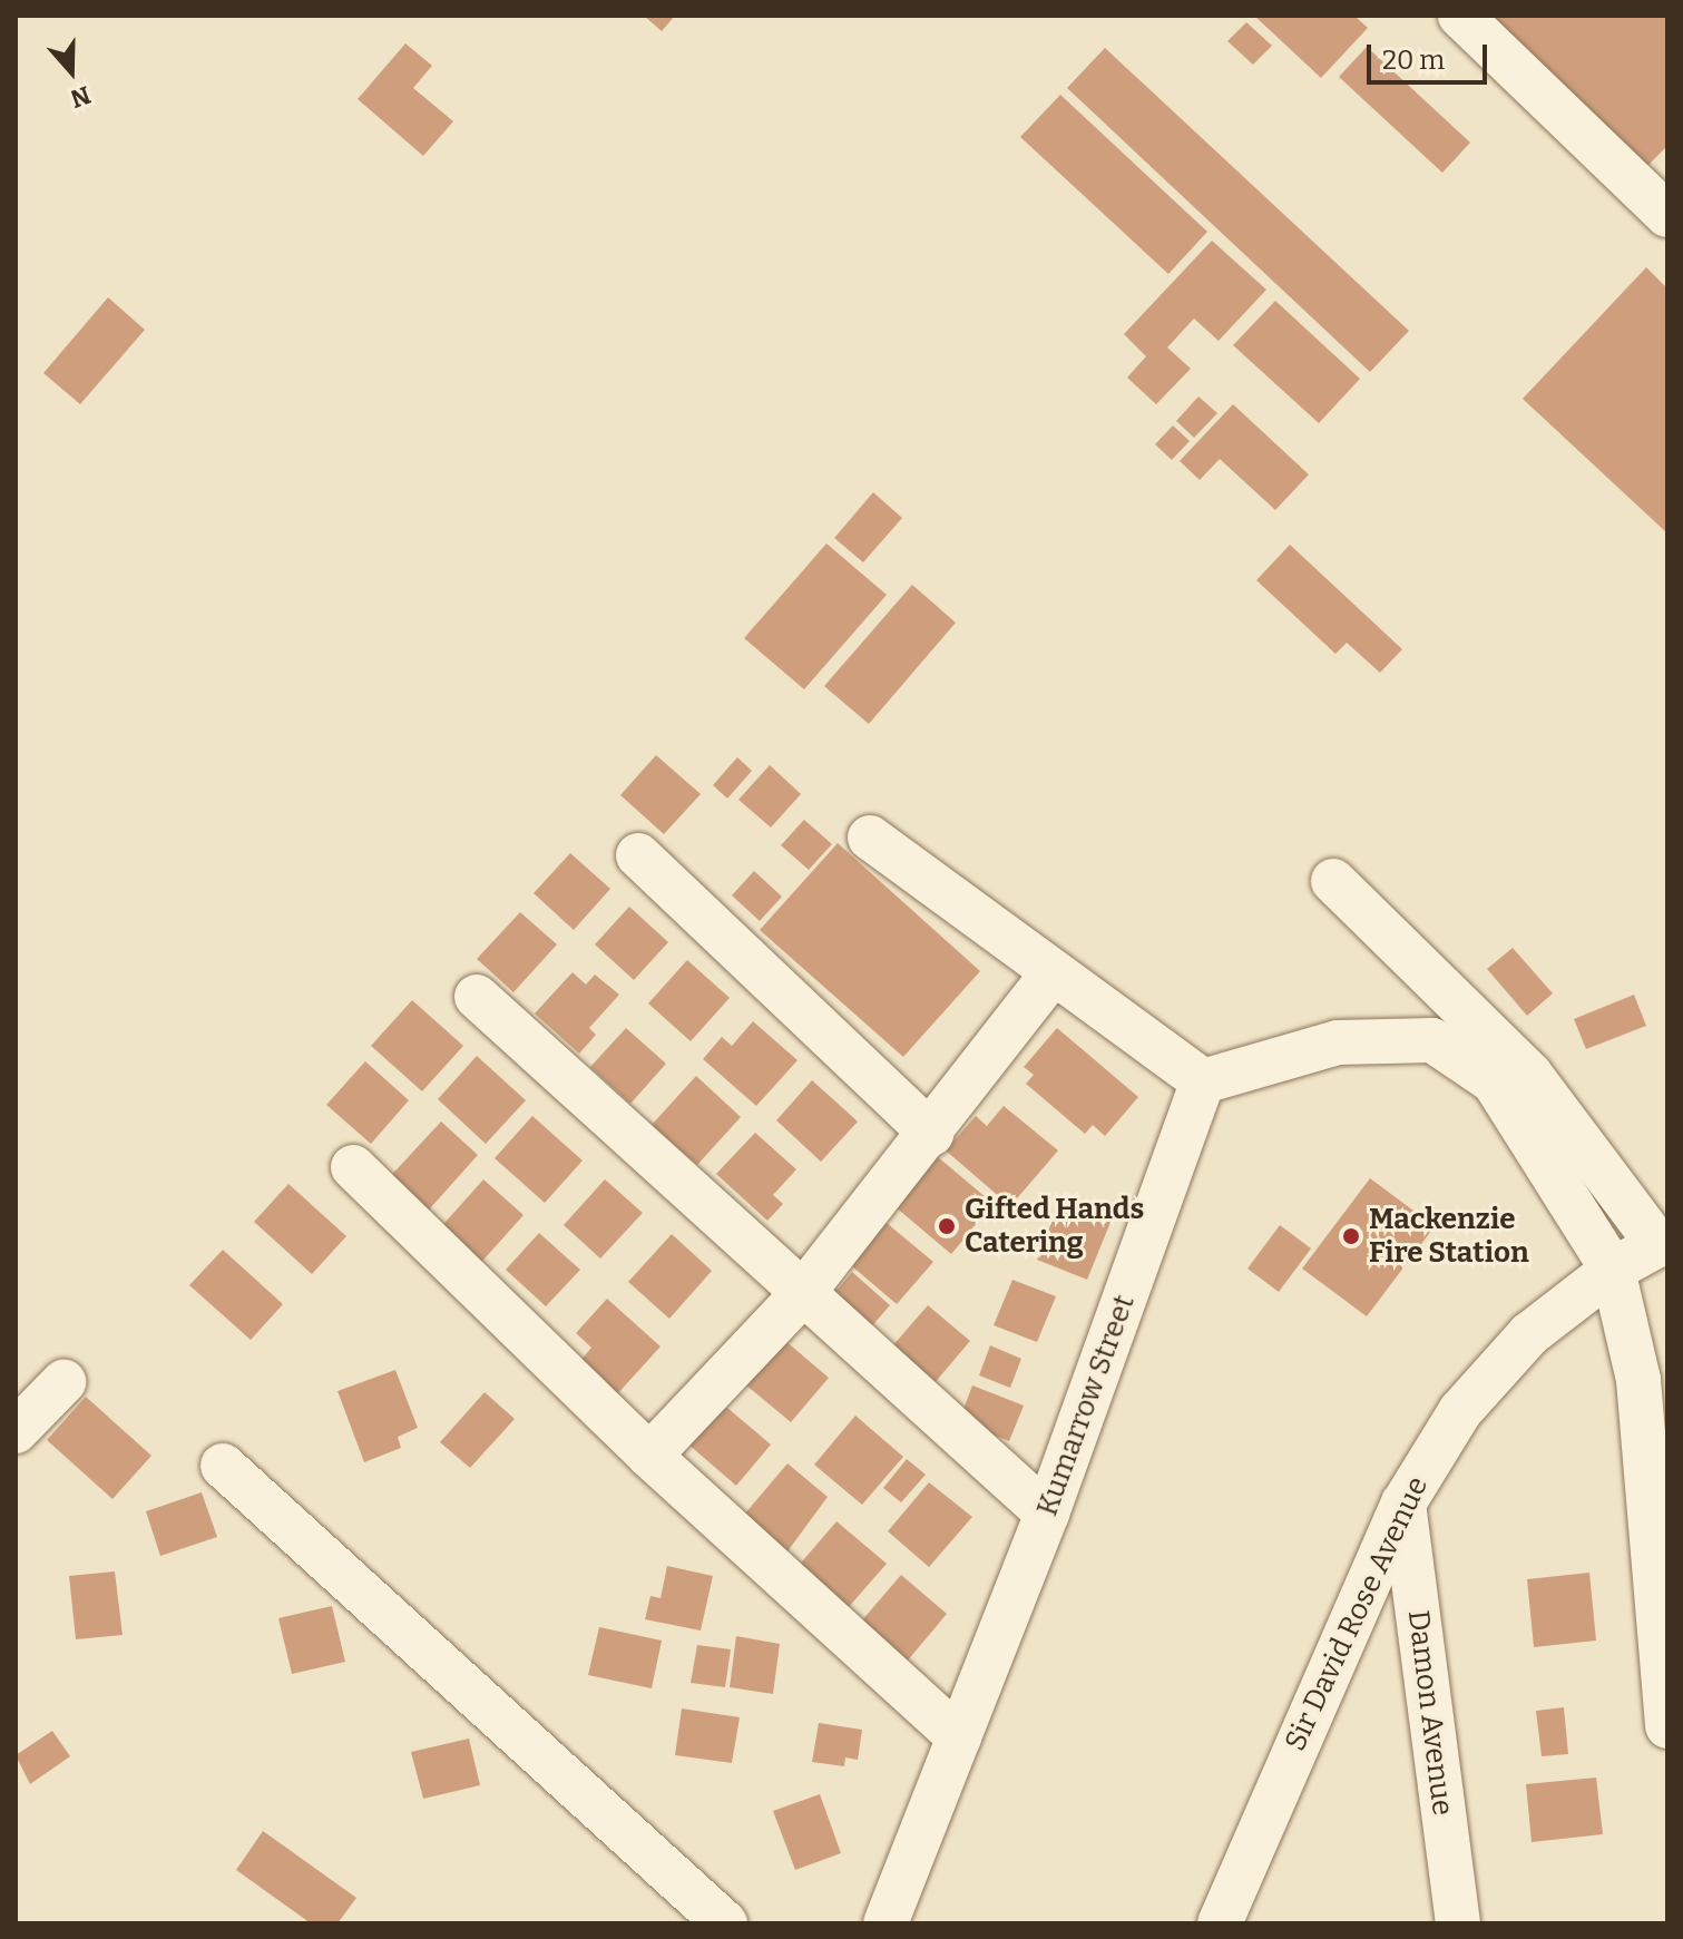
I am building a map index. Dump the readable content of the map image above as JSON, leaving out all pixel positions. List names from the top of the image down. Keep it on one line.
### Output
{"streets":{"street":["Kumarrow Street","Sir David Rose Avenue","Damon Avenue"]},"crossings":[["Sir David Rose Avenue","Damon Avenue"]],"places":["Gifted Hands Catering","Mackenzie Fire Station"],"scale_bar":"20 m","north":"bottom"}
